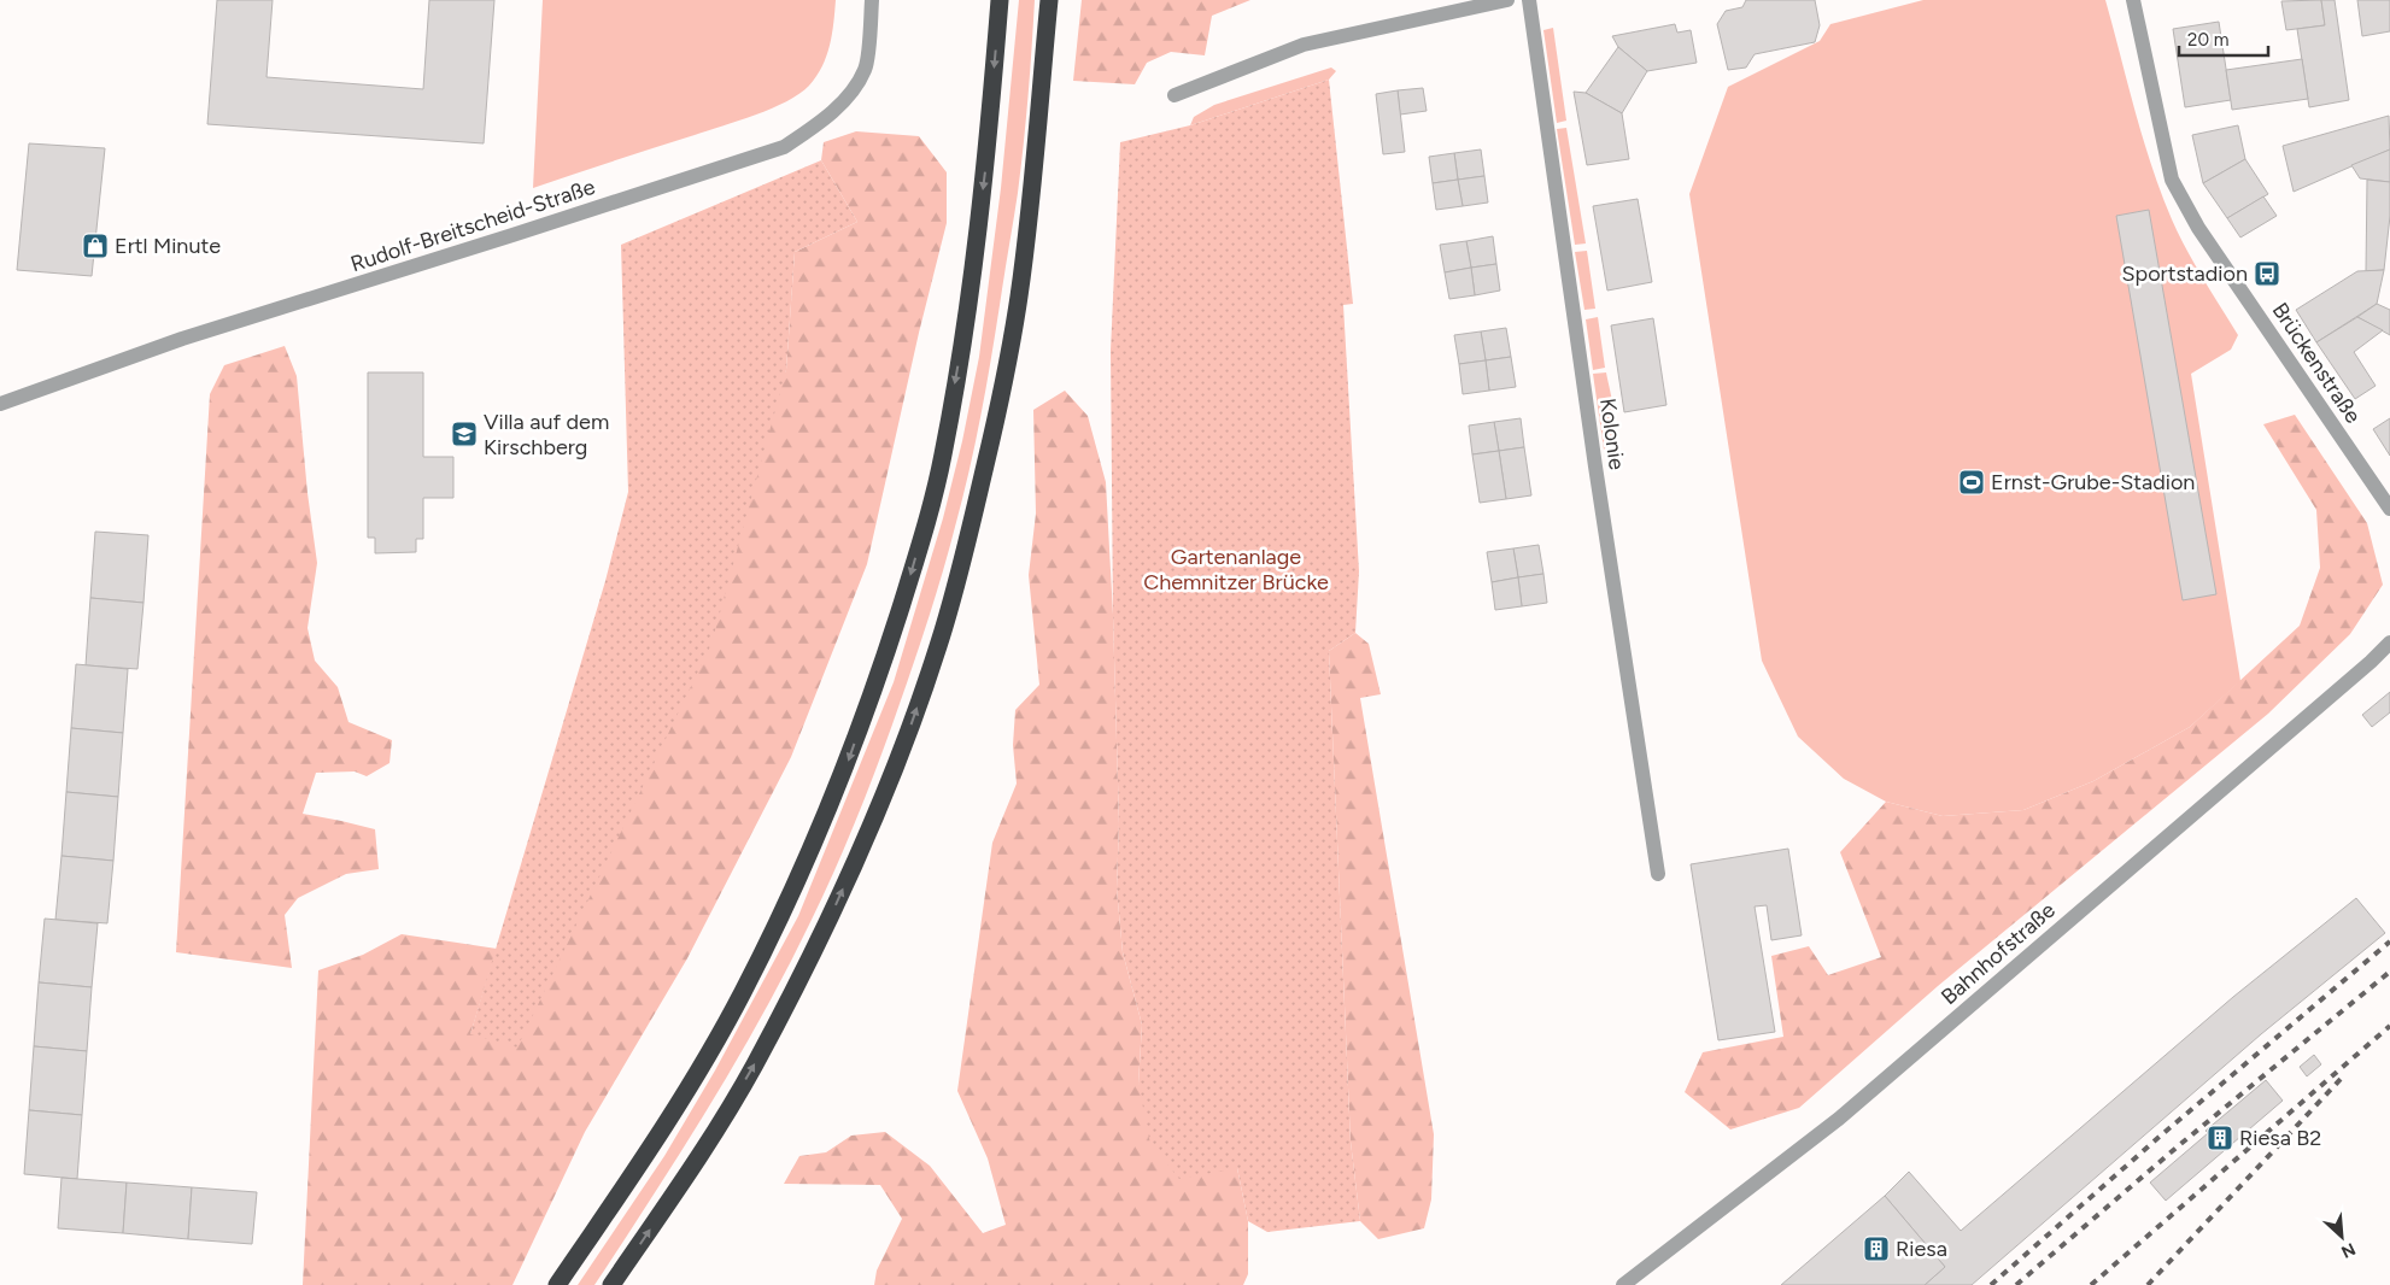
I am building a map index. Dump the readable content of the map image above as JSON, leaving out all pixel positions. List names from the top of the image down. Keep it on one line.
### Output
{"streets":{"street":["Rudolf-Breitscheid-Straße","Brückenstraße","Kolonie","Bahnhofstraße"]},"parks":["Gartenanlage Chemnitzer Brücke"],"places":{"shop":["Ertl Minute"],"bus stop":["Sportstadion"],"school or university":["Villa auf dem Kirschberg"],"sports":["Ernst-Grube-Stadion"],"building":["Riesa B2","Riesa"]},"scale_bar":"20 m","north":"bottom right"}
